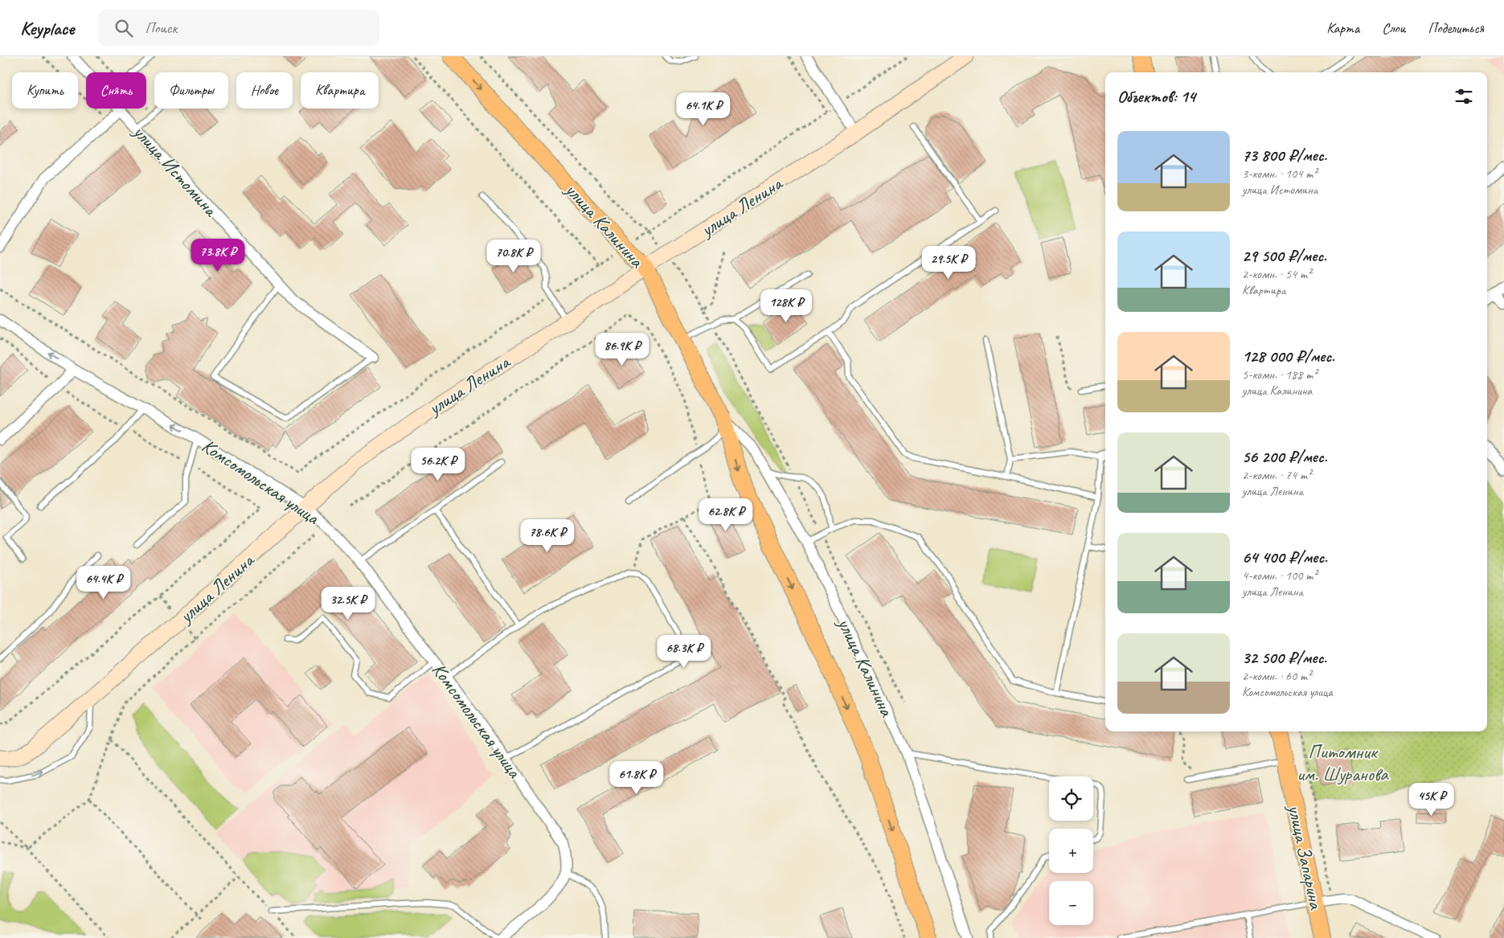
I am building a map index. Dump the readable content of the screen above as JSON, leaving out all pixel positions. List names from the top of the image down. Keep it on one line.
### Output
{"streets":{"main road":["улица Ленина","улица Калинина","улица Запарина"],"street":["улица Истомина","Комсомольская улица"]},"crossings":[["улица Ленина","улица Калинина"],["улица Ленина","Комсомольская улица"]],"one_way":["улица Калинина"],"parks":["Питомник им. Шуранова"],"page":{"header":"Keyplace","search":"Поиск","nav":["Карта","Слои","Поделиться"],"chip":["Купить","Снять","Фильтры","Новое","Квартира"],"heading":"Объектов: 14","price":["64.1K ₽","73.8K ₽","70.8K ₽","29.5K ₽","128K ₽","86.9K ₽","56.2K ₽","62.8K ₽","78.6K ₽","64.4K ₽","32.5K ₽","68.3K ₽","61.8K ₽","45K ₽"],"list":[{"name":"73 800 ₽/мес.","note":"3-комн. · 104 m² · улица Истомина"},{"name":"29 500 ₽/мес.","note":"2-комн. · 54 m² · Квартира"},{"name":"128 000 ₽/мес.","note":"5-комн. · 188 m² · улица Калинина"},{"name":"56 200 ₽/мес.","note":"2-комн. · 74 m² · улица Ленина"},{"name":"64 400 ₽/мес.","note":"4-комн. · 100 m² · улица Ленина"},{"name":"32 500 ₽/мес.","note":"2-комн. · 60 m² · Комсомольская улица"}],"map_buttons":["+","−"]}}
